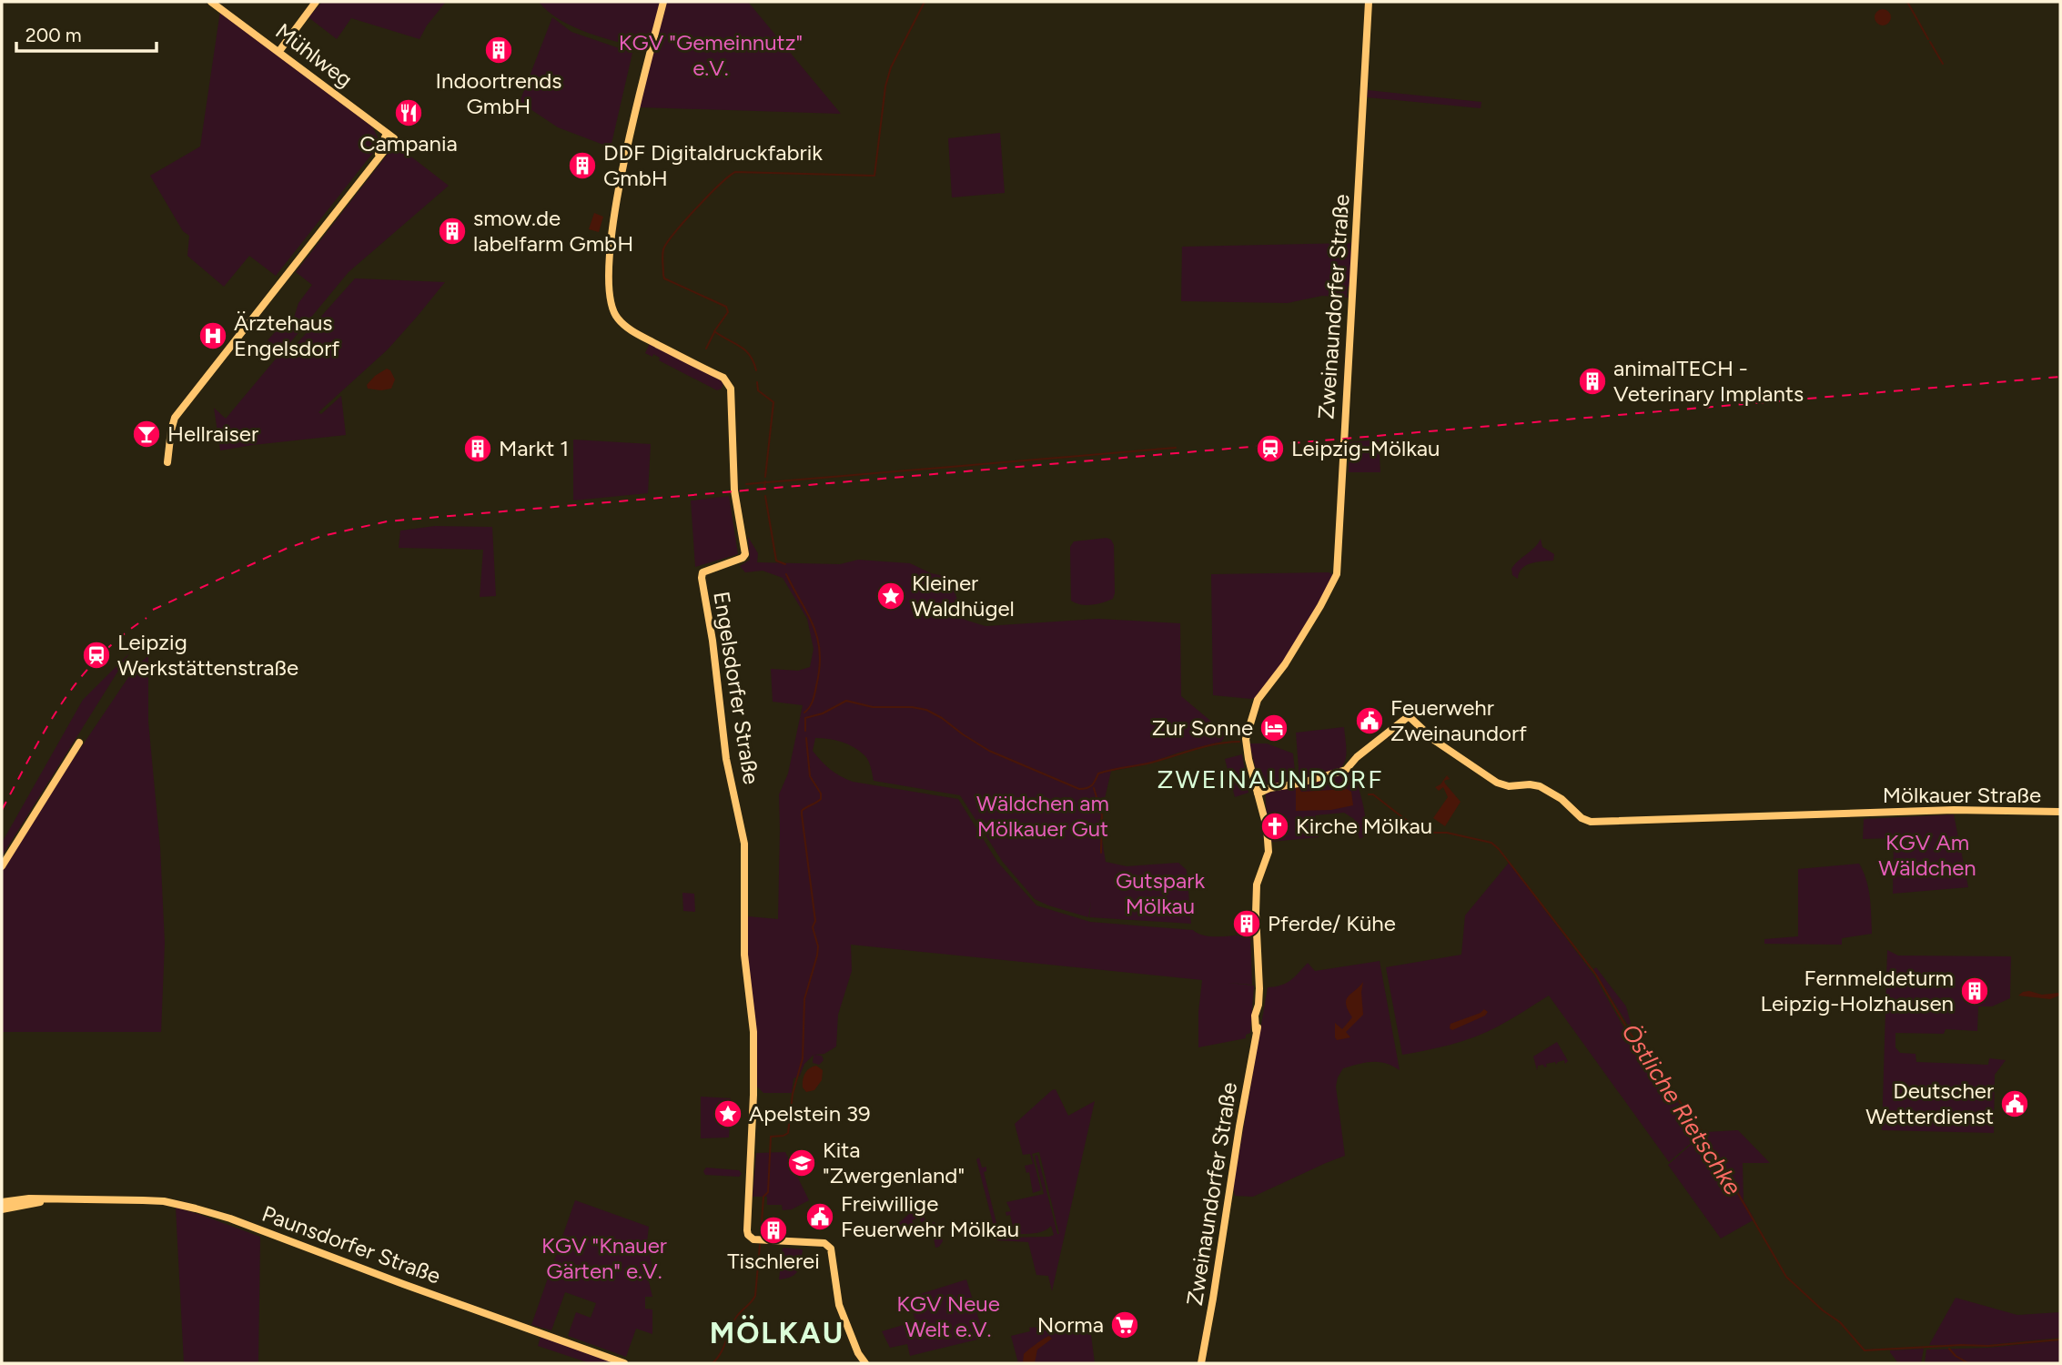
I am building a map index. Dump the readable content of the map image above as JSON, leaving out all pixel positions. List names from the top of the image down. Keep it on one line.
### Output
{"streets":{"street":["Mühlweg","Zweinaundorfer Straße","Engelsdorfer Straße","Mölkauer Straße","Paunsdorfer Straße"]},"crossings":[["Zweinaundorfer Straße","Mölkauer Straße"]],"districts":["ZWEINAUNDORF","MÖLKAU"],"water":["Östliche Rietschke"],"parks":["KGV \"Gemeinnutz\" e.V.","Wäldchen am Mölkauer Gut","KGV Am Wäldchen","Gutspark Mölkau","KGV \"Knauer Gärten\" e.V.","KGV Neue Welt e.V."],"places":{"building":["Indoortrends GmbH","DDF Digitaldruckfabrik GmbH","smow.de labelfarm GmbH","animalTECH - Veterinary Implants","Markt 1","Pferde/ Kühe","Fernmeldeturm Leipzig-Holzhausen","Tischlerei"],"restaurant":["Campania"],"hospital":["Ärztehaus Engelsdorf"],"bar":["Hellraiser"],"station":["Leipzig-Mölkau","Leipzig Werkstättenstraße"],"place":["Kleiner Waldhügel","Apelstein 39"],"public building":["Feuerwehr Zweinaundorf","Deutscher Wetterdienst","Freiwillige Feuerwehr Mölkau"],"hotel":["Zur Sonne"],"church":["Kirche Mölkau"],"school or university":["Kita \"Zwergenland\""],"supermarket":["Norma"]},"scale_bar":"200 m"}
